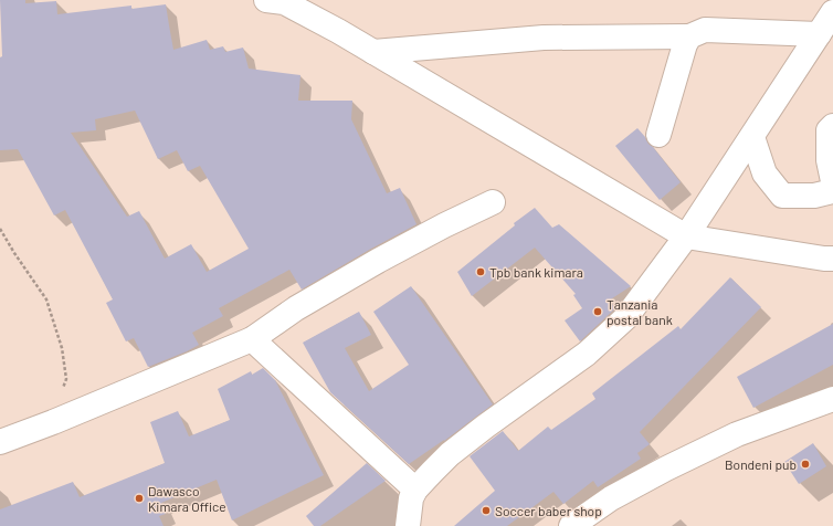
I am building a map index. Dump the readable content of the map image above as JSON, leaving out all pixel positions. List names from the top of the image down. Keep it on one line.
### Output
{"places":["Tpb bank kimara","Tanzania postal bank","Bondeni pub","Dawasco Kimara Office","Soccer baber shop"]}
